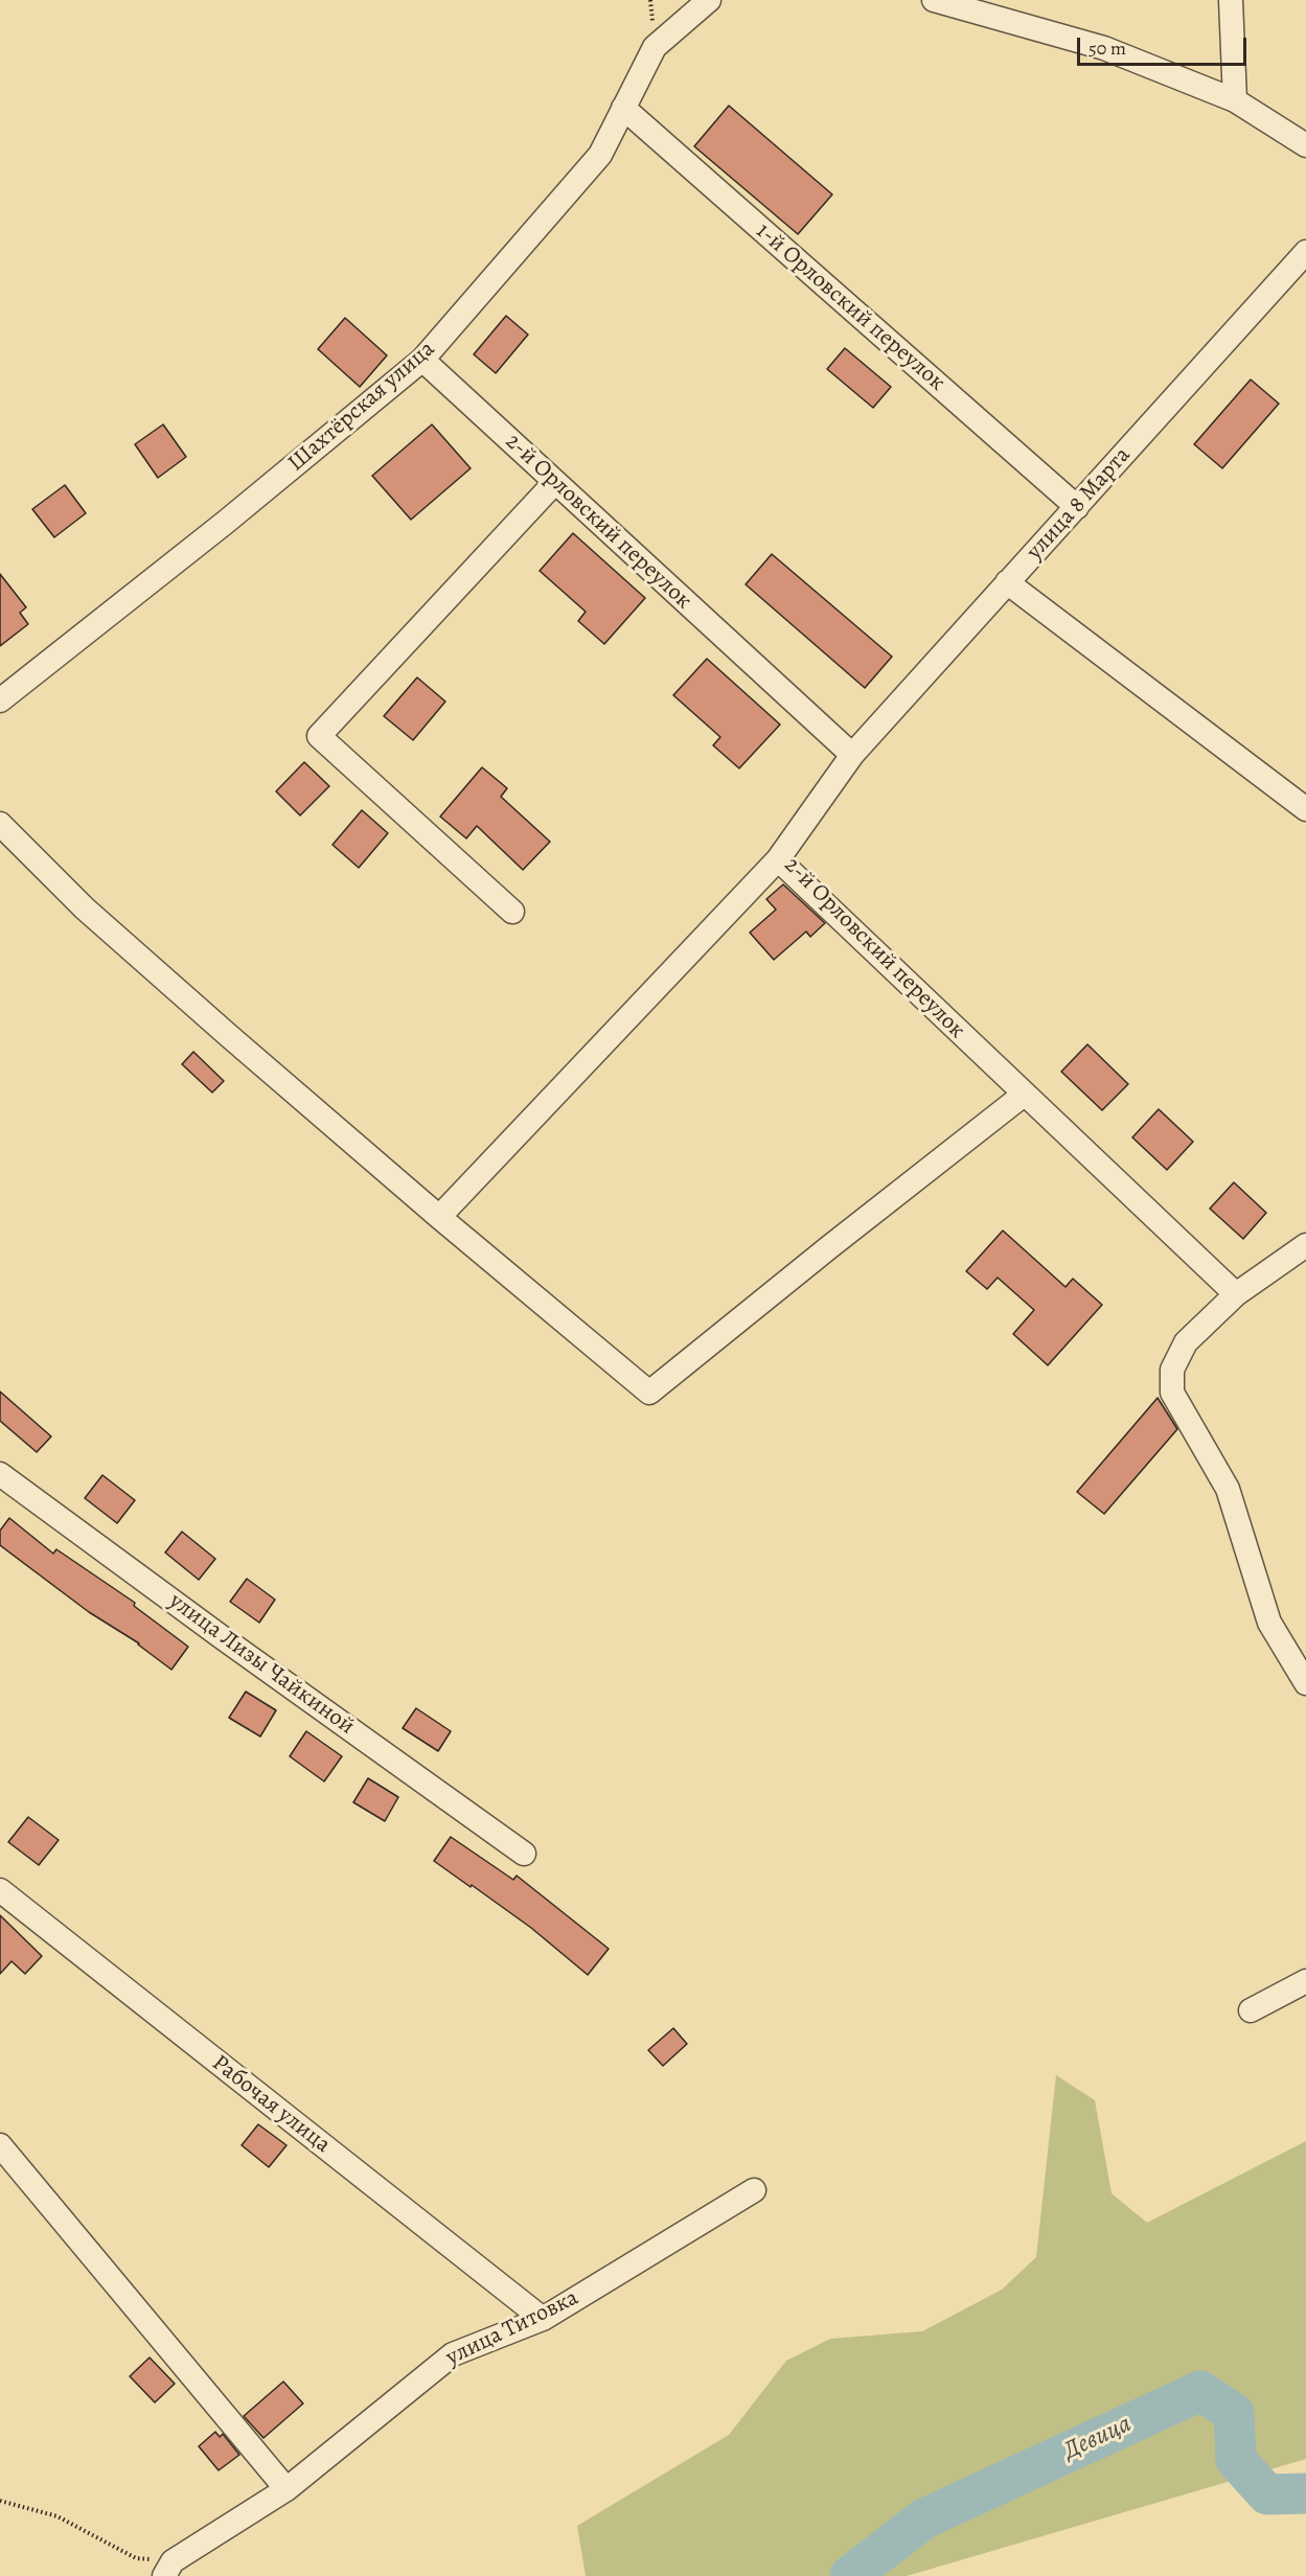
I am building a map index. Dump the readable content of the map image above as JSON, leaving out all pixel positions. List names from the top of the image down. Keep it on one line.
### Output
{"streets":{"street":["1-й Орловский переулок","Шахтёрская улица","улица 8 Марта","2-й Орловский переулок","улица Лизы Чайкиной","Рабочая улица","улица Титовка"]},"crossings":[["1-й Орловский переулок","Шахтёрская улица"],["1-й Орловский переулок","улица 8 Марта"],["Шахтёрская улица","2-й Орловский переулок"],["улица 8 Марта","2-й Орловский переулок"],["Рабочая улица","улица Титовка"]],"water":["Девица"],"scale_bar":"50 m"}
